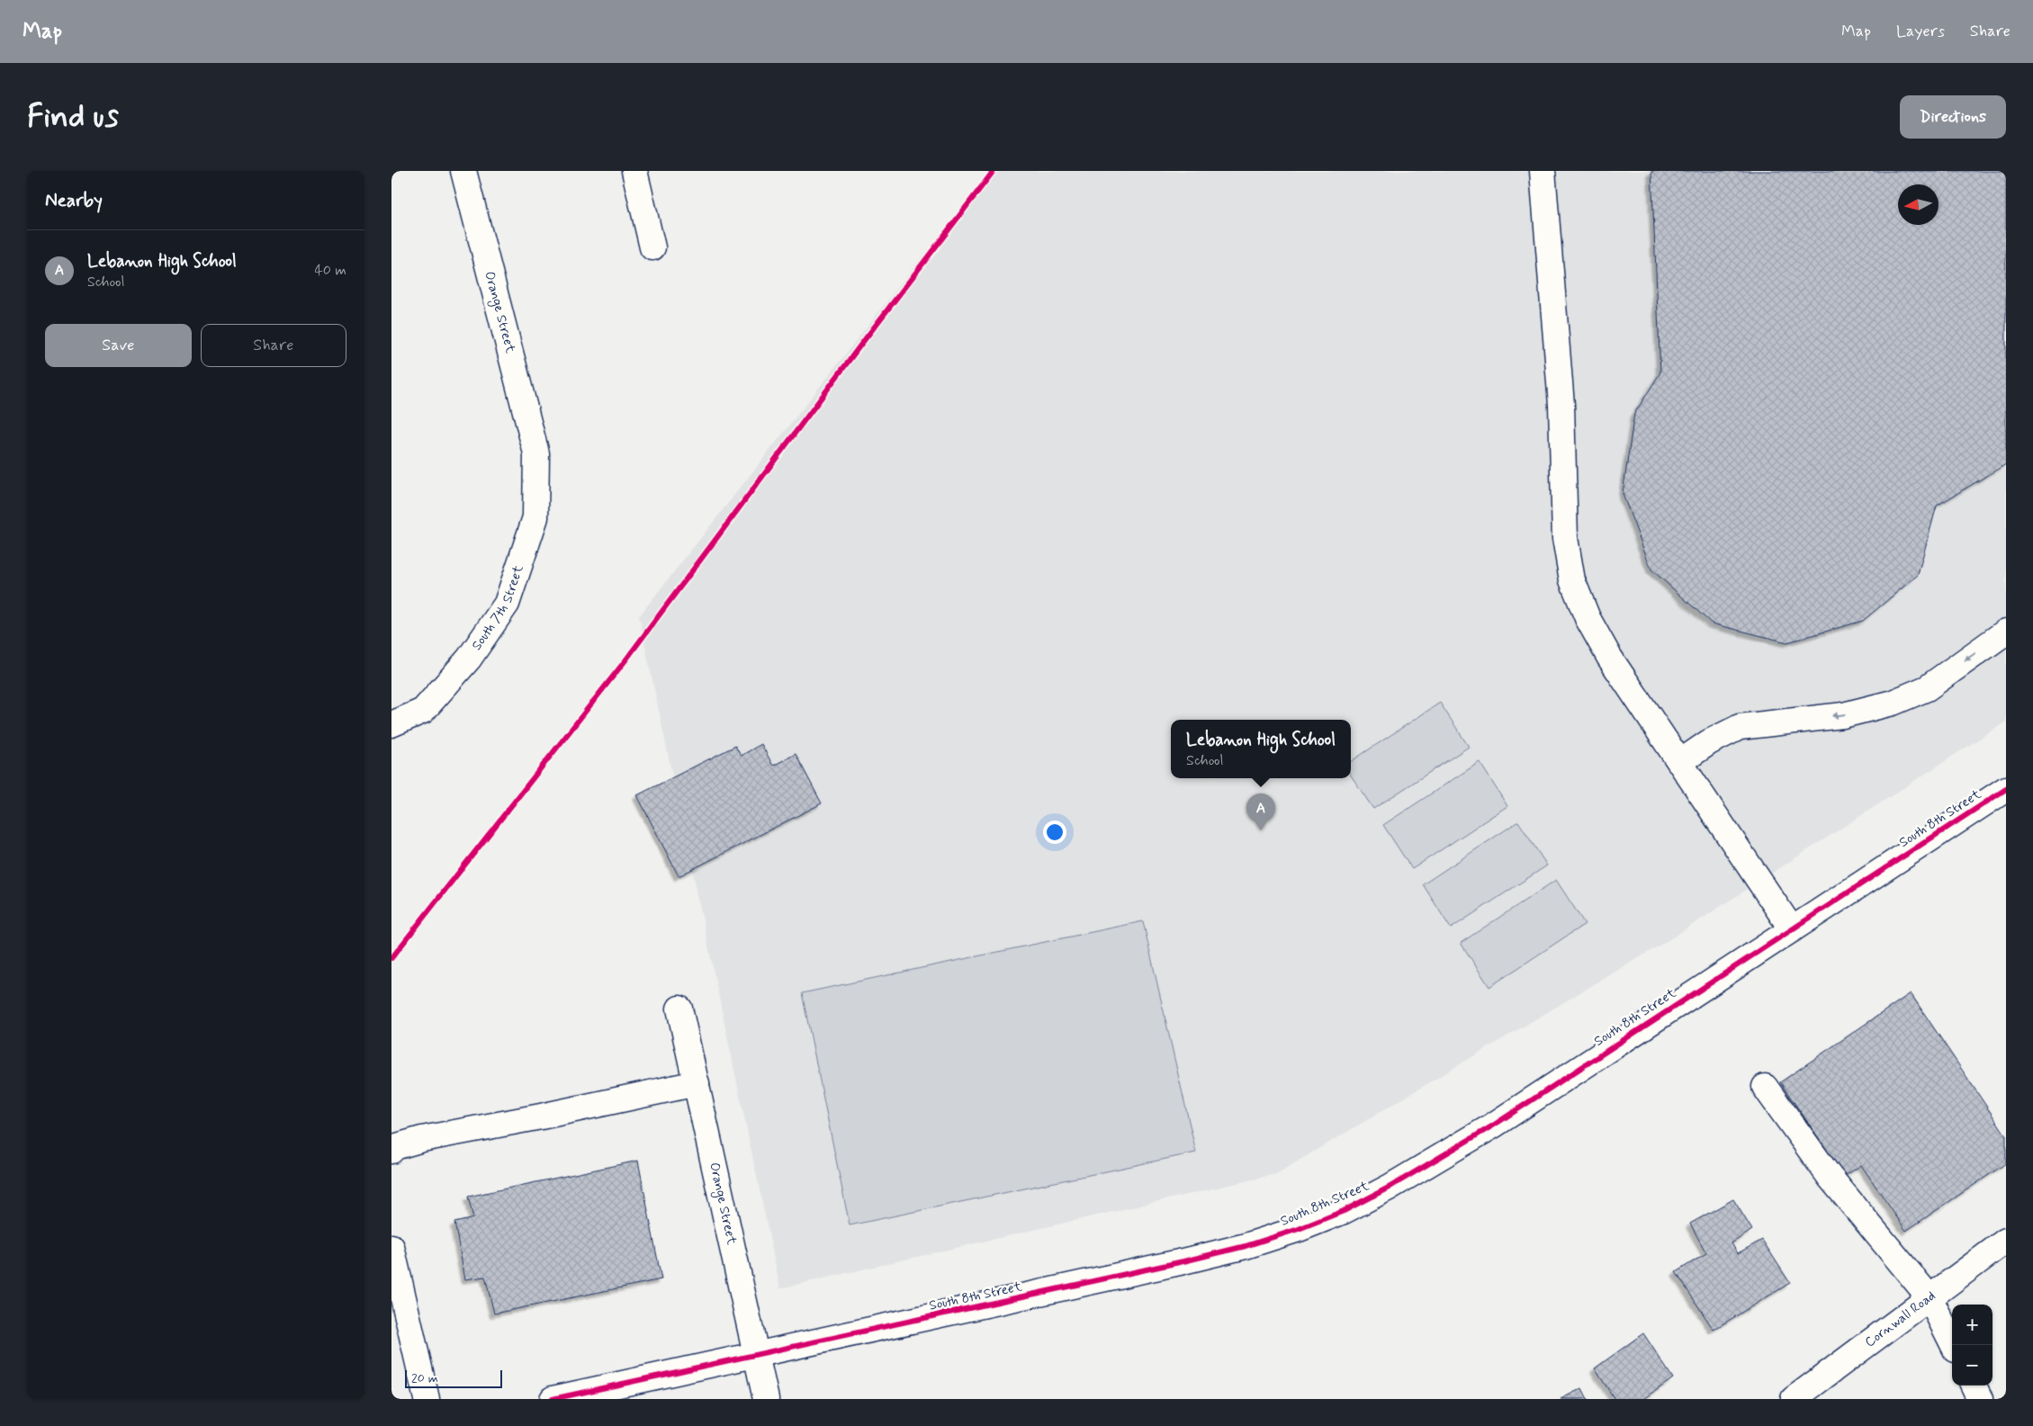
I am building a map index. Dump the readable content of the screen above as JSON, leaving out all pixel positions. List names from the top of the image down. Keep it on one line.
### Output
{"streets":{"street":["Orange Street","South 7th Street","South 8th Street","Cornwall Road"]},"crossings":[["Orange Street","South 7th Street"],["Orange Street","South 8th Street"]],"scale_bar":"20 m","north":"left","page":{"header":"Map","nav":["Map","Layers","Share"],"buttons":["Directions",["Save","Share"]],"title":"Find us","heading":"Nearby","list":[{"mark":"A","name":"Lebanon High School","note":"School","value":"40 m"}],"popup":["Lebanon High School","School"],"pins":"A","map_buttons":["+","−"],"scale":"20 m"}}
